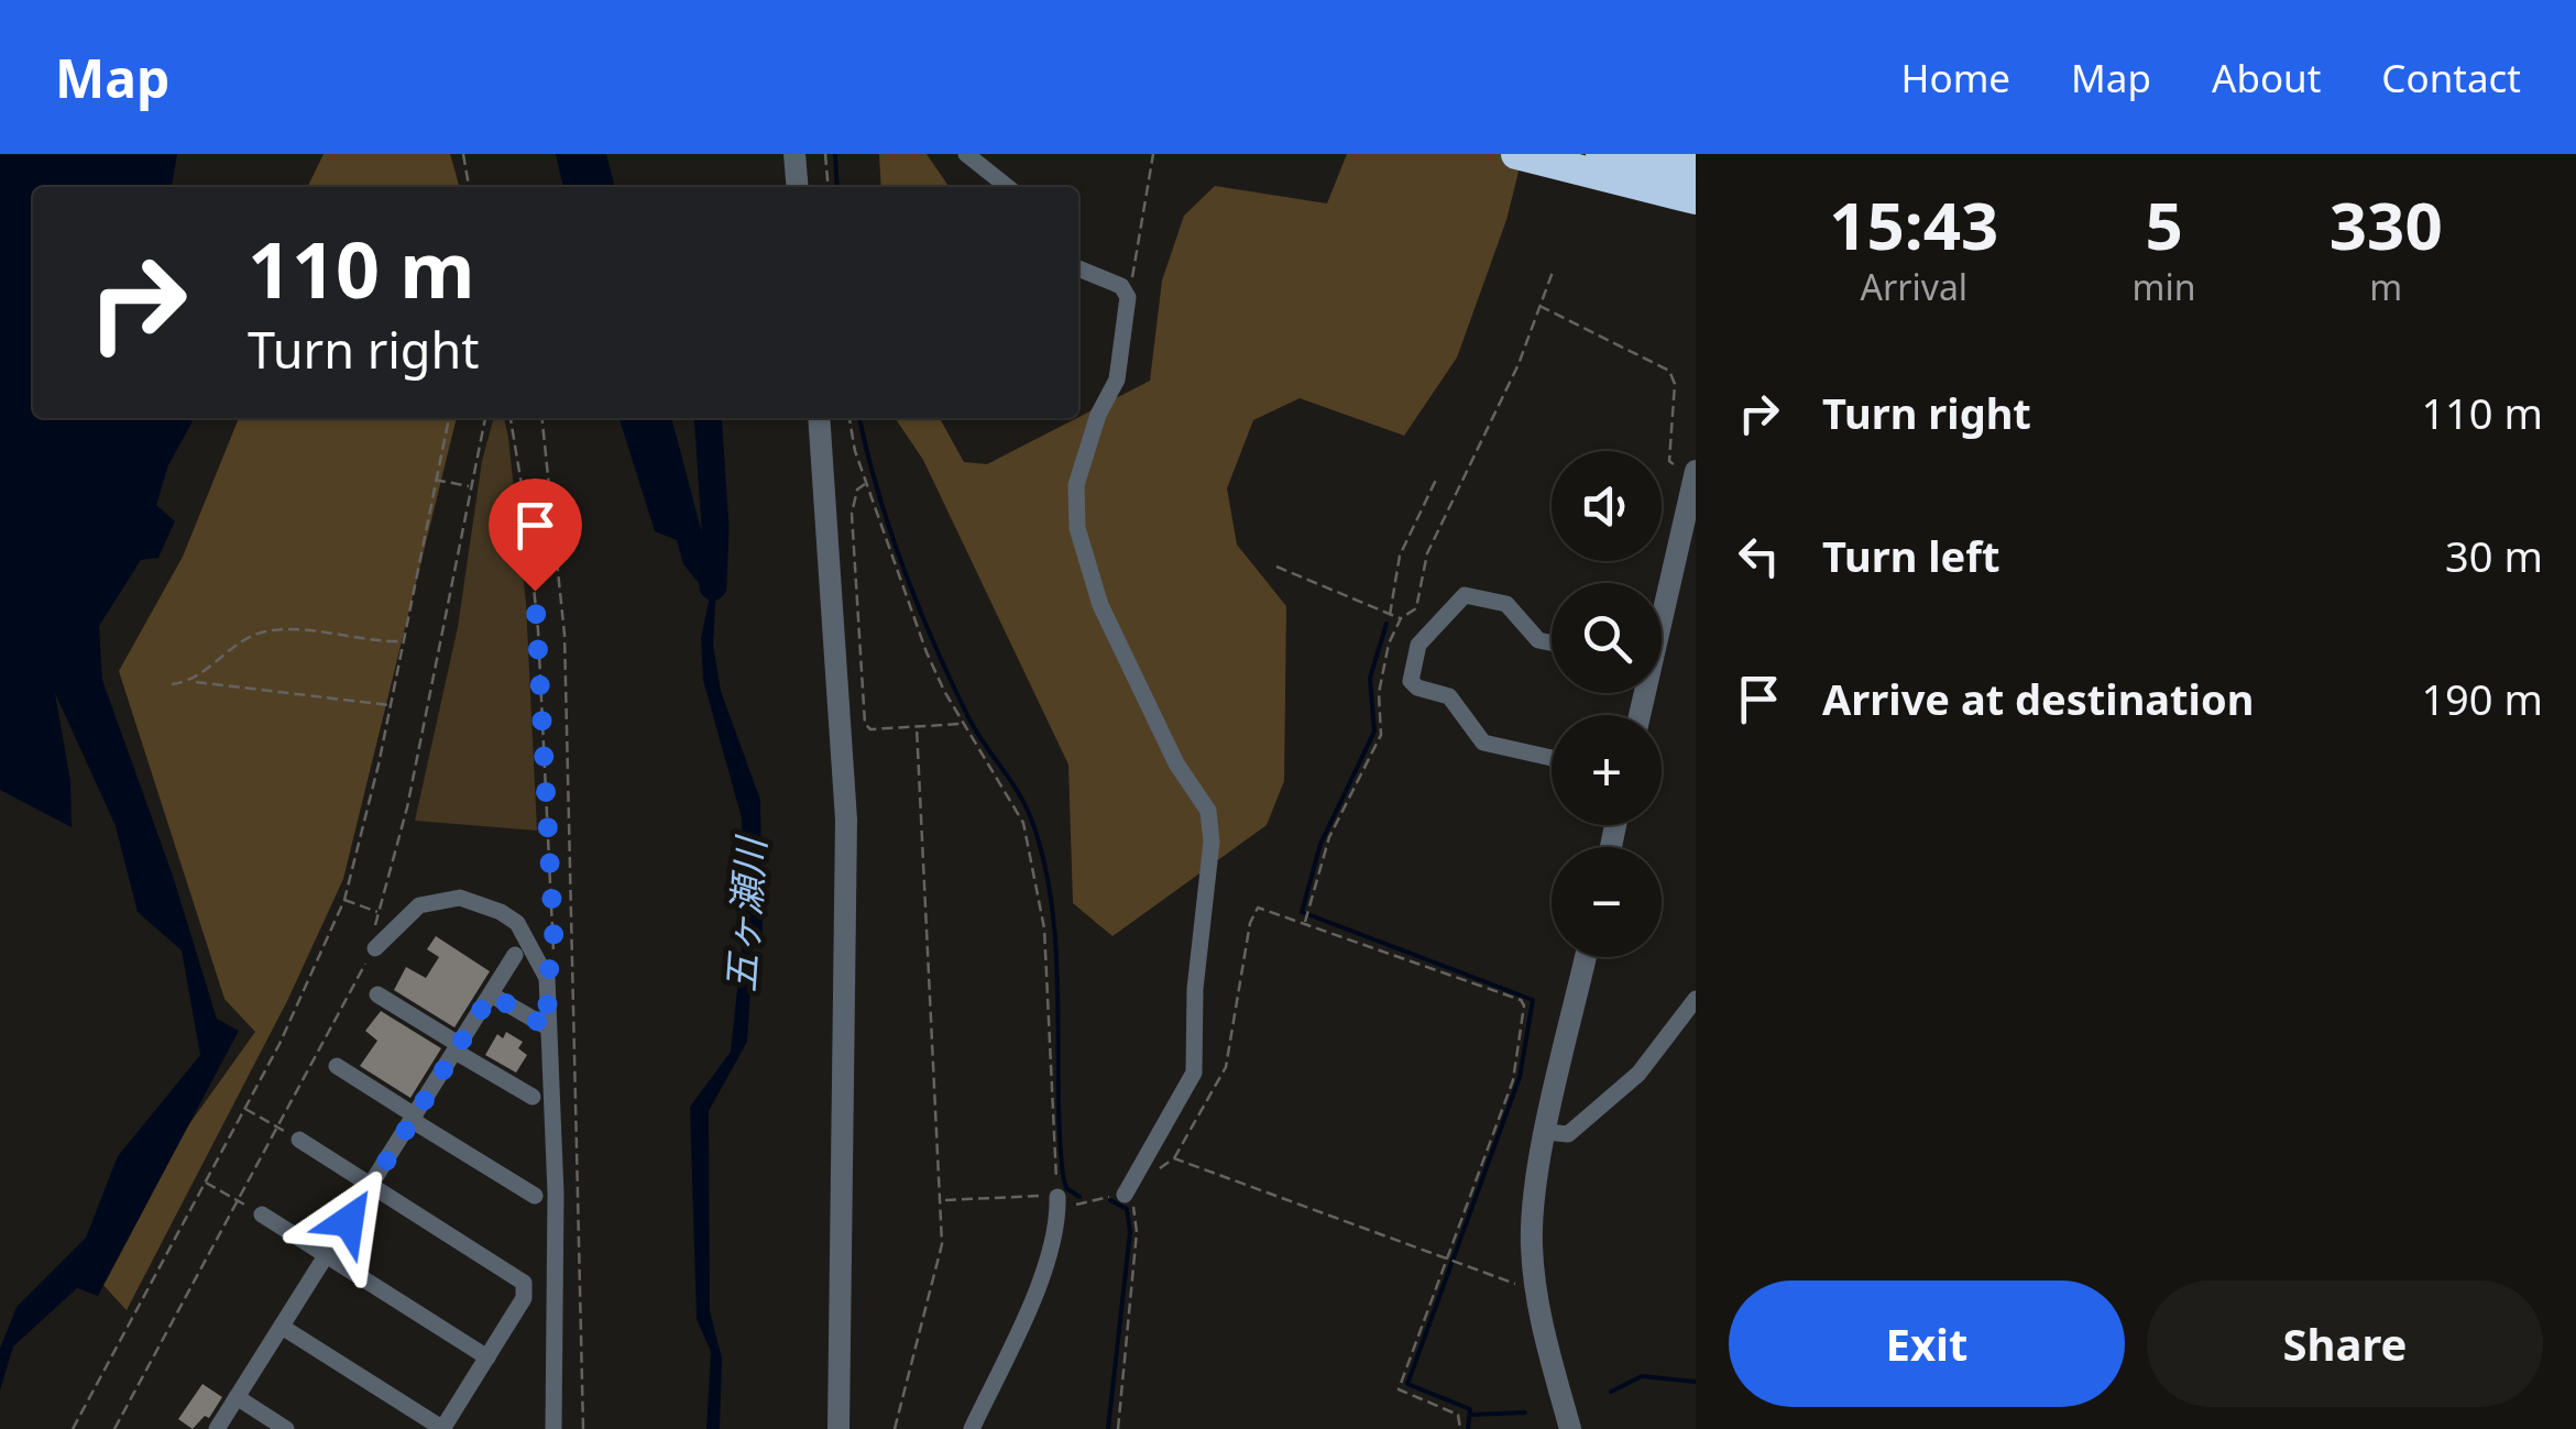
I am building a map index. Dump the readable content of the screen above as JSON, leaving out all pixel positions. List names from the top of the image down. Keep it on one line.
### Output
{"water":["五ヶ瀬川"],"page":{"header":"Map","nav":["Home","Map","About","Contact"],"eta":["15:43","Arrival","5","min","330","m"],"turn":["110 m","Turn right"],"list":[{"name":"Turn right","value":"110 m"},{"name":"Turn left","value":"30 m"},{"name":"Arrive at destination","value":"190 m"}],"map_buttons":["+","−"],"buttons":["Exit","Share"]}}
